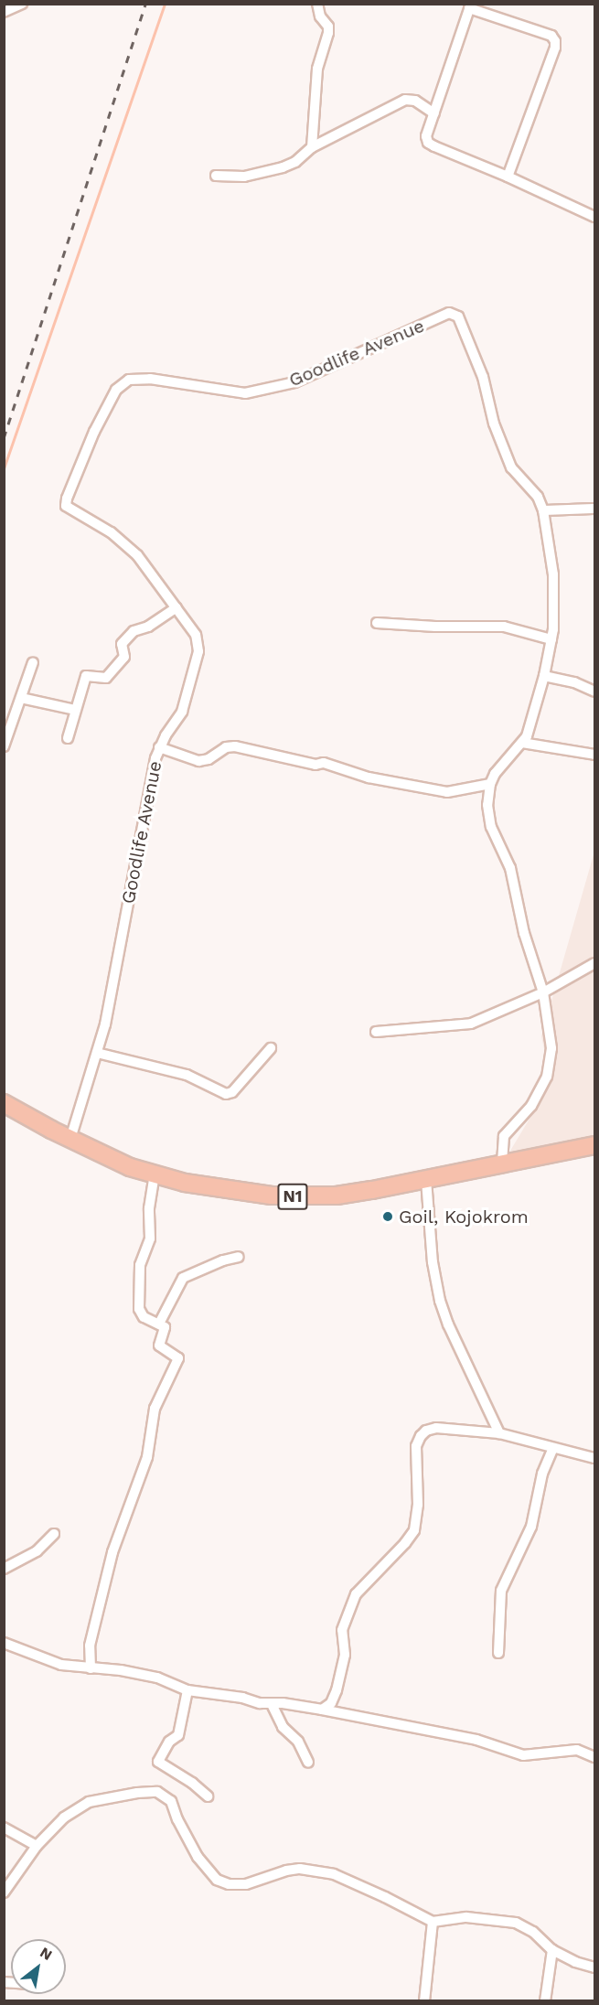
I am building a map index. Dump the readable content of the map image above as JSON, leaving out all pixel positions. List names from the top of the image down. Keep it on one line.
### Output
{"streets":{"highway":["N1"],"street":["Goodlife Avenue"]},"crossings":[["Goodlife Avenue","N1"]],"places":["Goil, Kojokrom"],"north":"top right"}
